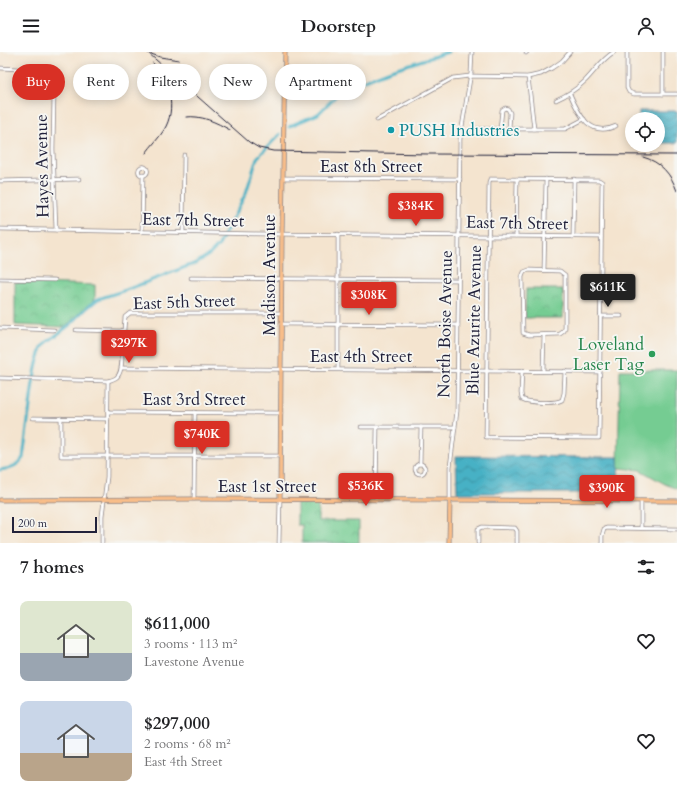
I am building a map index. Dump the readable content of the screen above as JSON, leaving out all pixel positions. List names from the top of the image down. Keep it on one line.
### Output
{"streets":{"main road":["Madison Avenue","East 1st Street"],"street":["Hayes Avenue","East 8th Street","East 7th Street","East 5th Street","Blue Azurite Avenue","North Boise Avenue","East 4th Street","East 3rd Street"]},"crossings":[["Hayes Avenue","East 7th Street"],["East 8th Street","Madison Avenue"],["East 8th Street","North Boise Avenue"],["East 7th Street","Madison Avenue"],["East 7th Street","Blue Azurite Avenue"],["East 7th Street","North Boise Avenue"],["Madison Avenue","East 5th Street"],["Madison Avenue","East 4th Street"],["Madison Avenue","East 3rd Street"],["Madison Avenue","East 1st Street"],["Blue Azurite Avenue","East 4th Street"],["North Boise Avenue","East 4th Street"],["North Boise Avenue","East 1st Street"]],"places":["PUSH Industries","Loveland Laser Tag"],"scale_bar":"200 m","page":{"header":"Doorstep","chip":["Buy","Rent","Filters","New","Apartment"],"price":["$384K","$611K","$308K","$297K","$740K","$536K","$390K"],"scale":"200 m","heading":"7 homes","list":[{"name":"$611,000","note":"3 rooms · 113 m² · Lavestone Avenue"},{"name":"$297,000","note":"2 rooms · 68 m² · East 4th Street"}]}}
